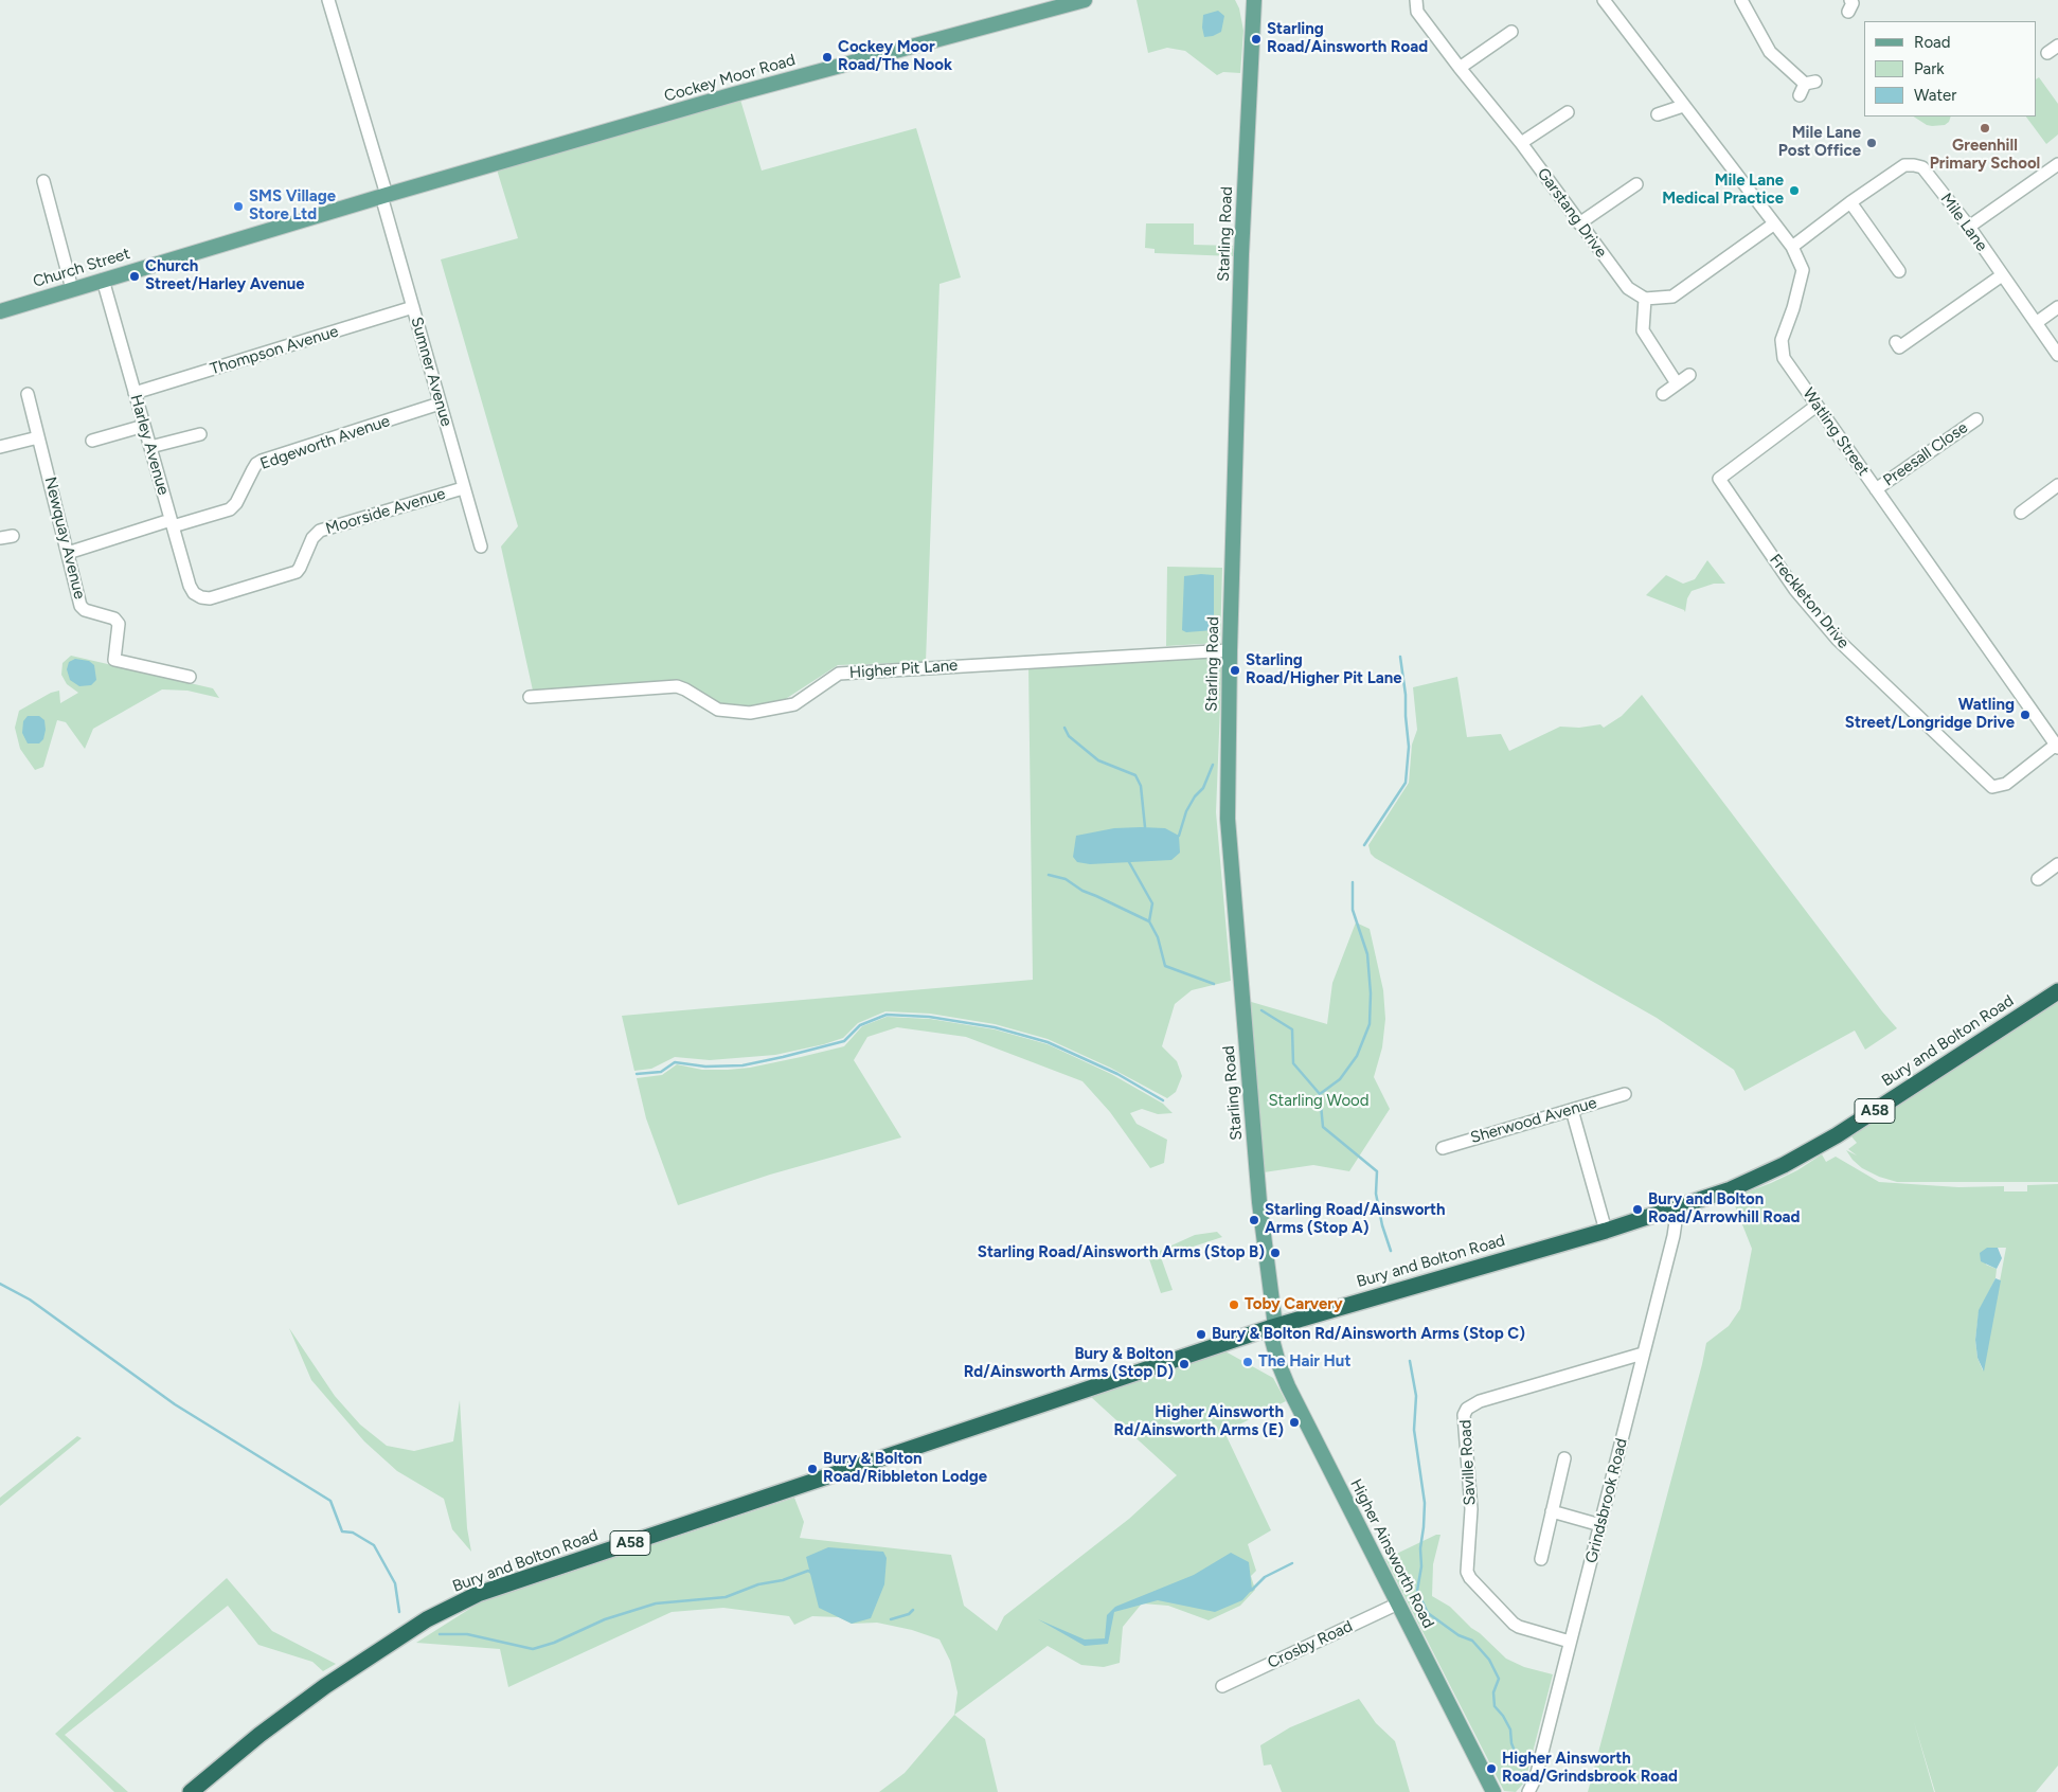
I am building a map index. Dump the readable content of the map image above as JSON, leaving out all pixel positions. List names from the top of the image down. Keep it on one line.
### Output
{"streets":{"highway":["Bury and Bolton Road","A58"],"main road":["Cockey Moor Road","Starling Road","Church Street","Higher Ainsworth Road"],"street":["Garstang Drive","Mile Lane","Thompson Avenue","Sumner Avenue","Watling Street","Edgeworth Avenue","Harley Avenue","Preesall Close","Moorside Avenue","Newquay Avenue","Freckleton Drive","Higher Pit Lane","Sherwood Avenue","Saville Road","Grindsbrook Road","Crosby Road"]},"crossings":[["Cockey Moor Road","Church Street"],["Cockey Moor Road","Sumner Avenue"],["Mile Lane","Watling Street"],["Starling Road","Higher Pit Lane"],["Starling Road","Bury and Bolton Road"],["Starling Road","Higher Ainsworth Road"],["Church Street","Sumner Avenue"],["Church Street","Harley Avenue"],["Thompson Avenue","Sumner Avenue"],["Thompson Avenue","Harley Avenue"],["Sumner Avenue","Edgeworth Avenue"],["Sumner Avenue","Moorside Avenue"],["Watling Street","Preesall Close"],["Watling Street","Freckleton Drive"],["Edgeworth Avenue","Harley Avenue"],["Edgeworth Avenue","Newquay Avenue"],["Harley Avenue","Moorside Avenue"],["Bury and Bolton Road","Grindsbrook Road"],["Bury and Bolton Road","Higher Ainsworth Road"],["Saville Road","Grindsbrook Road"],["Higher Ainsworth Road","Crosby Road"]],"parks":["Starling Wood"],"places":["Starling Road/Ainsworth Road","Cockey Moor Road/The Nook","Greenhill Primary School","Mile Lane Post Office","Mile Lane Medical Practice","SMS Village Store Ltd","Church Street/Harley Avenue","Starling Road/Higher Pit Lane","Watling Street/Longridge Drive","Bury and Bolton Road/Arrowhill Road","Starling Road/Ainsworth Arms (Stop A)","Starling Road/Ainsworth Arms (Stop B)","Toby Carvery","Bury & Bolton Rd/Ainsworth Arms (Stop C)","The Hair Hut","Bury & Bolton Rd/Ainsworth Arms (Stop D)","Higher Ainsworth Rd/Ainsworth Arms (E)","Bury & Bolton Road/Ribbleton Lodge","Higher Ainsworth Road/Grindsbrook Road"],"legend":["Road","Park","Water"]}
